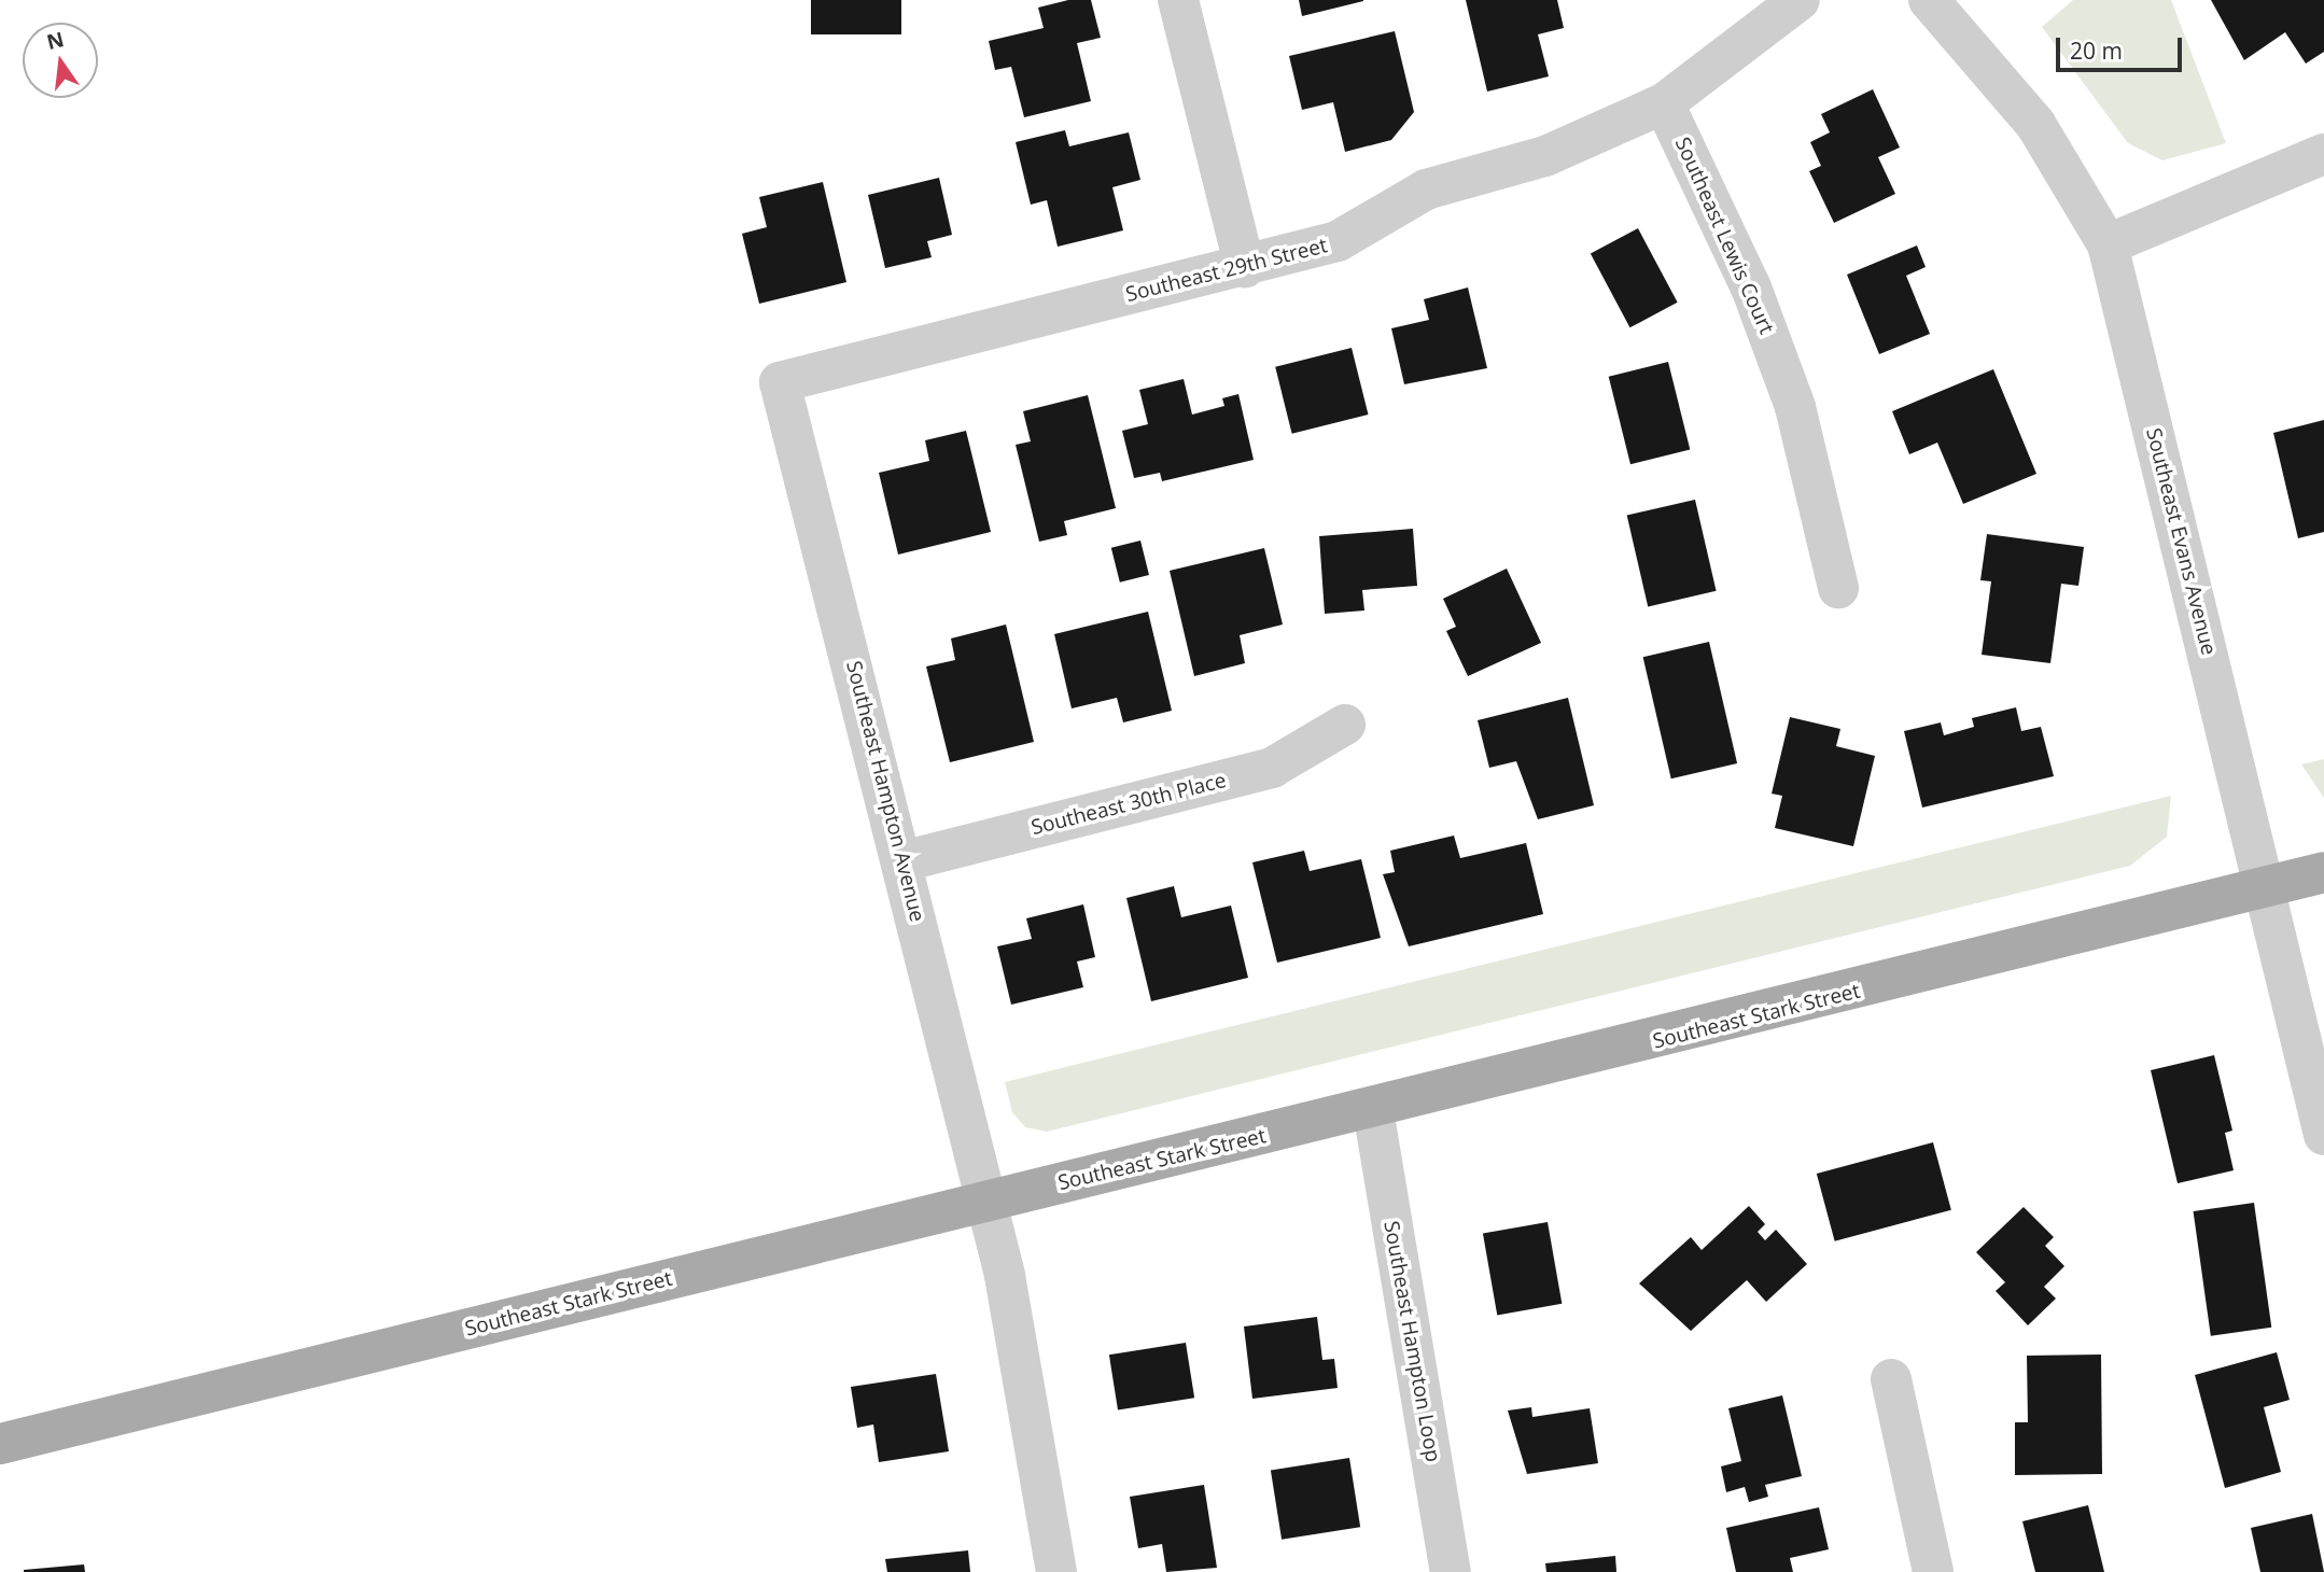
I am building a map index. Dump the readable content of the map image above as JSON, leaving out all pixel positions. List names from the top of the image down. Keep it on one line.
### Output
{"streets":{"main road":["Southeast Stark Street"],"street":["Southeast Lewis Court","Southeast 29th Street","Southeast Evans Avenue","Southeast Hampton Avenue","Southeast 30th Place","Southeast Hampton Loop"]},"crossings":[["Southeast Lewis Court","Southeast 29th Street"],["Southeast 29th Street","Southeast Hampton Avenue"],["Southeast Evans Avenue","Southeast Stark Street"],["Southeast Hampton Avenue","Southeast 30th Place"],["Southeast Hampton Avenue","Southeast Stark Street"],["Southeast Stark Street","Southeast Hampton Loop"]],"scale_bar":"20 m","north":"top"}
